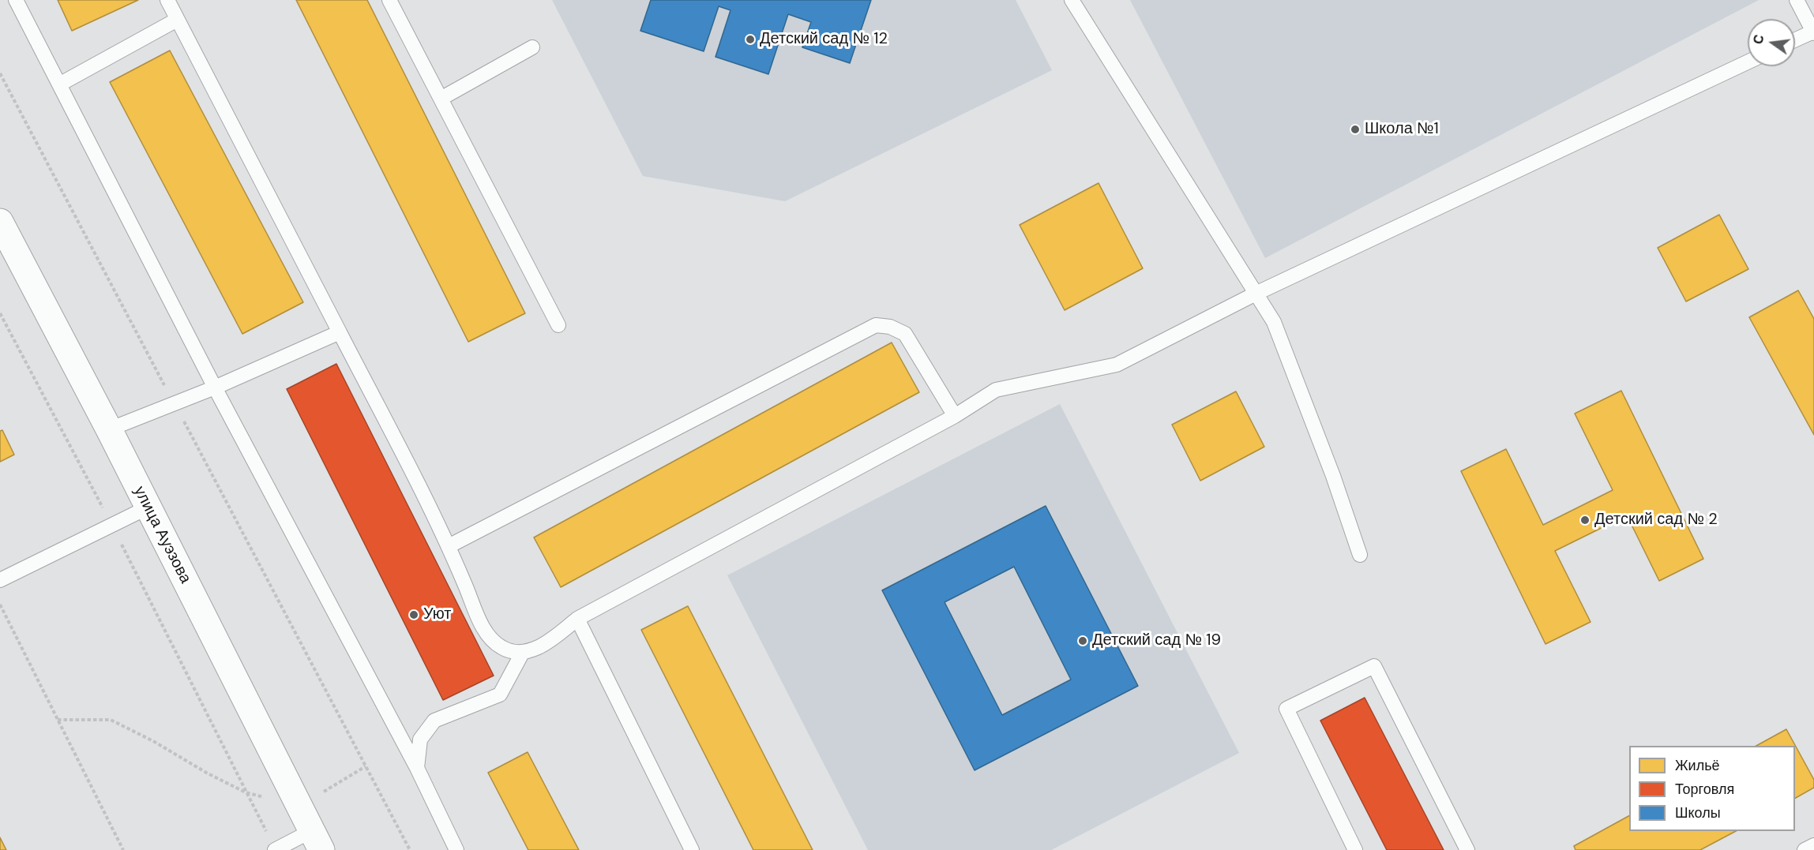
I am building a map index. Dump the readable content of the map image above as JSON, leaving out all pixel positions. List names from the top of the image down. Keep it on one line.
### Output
{"streets":{"street":["улица Ауэзова"]},"places":["Детский сад № 12","Школа №1","Детский сад № 2","Уют","Детский сад № 19"],"legend":["Жильё","Торговля","Школы"],"north":"left"}
